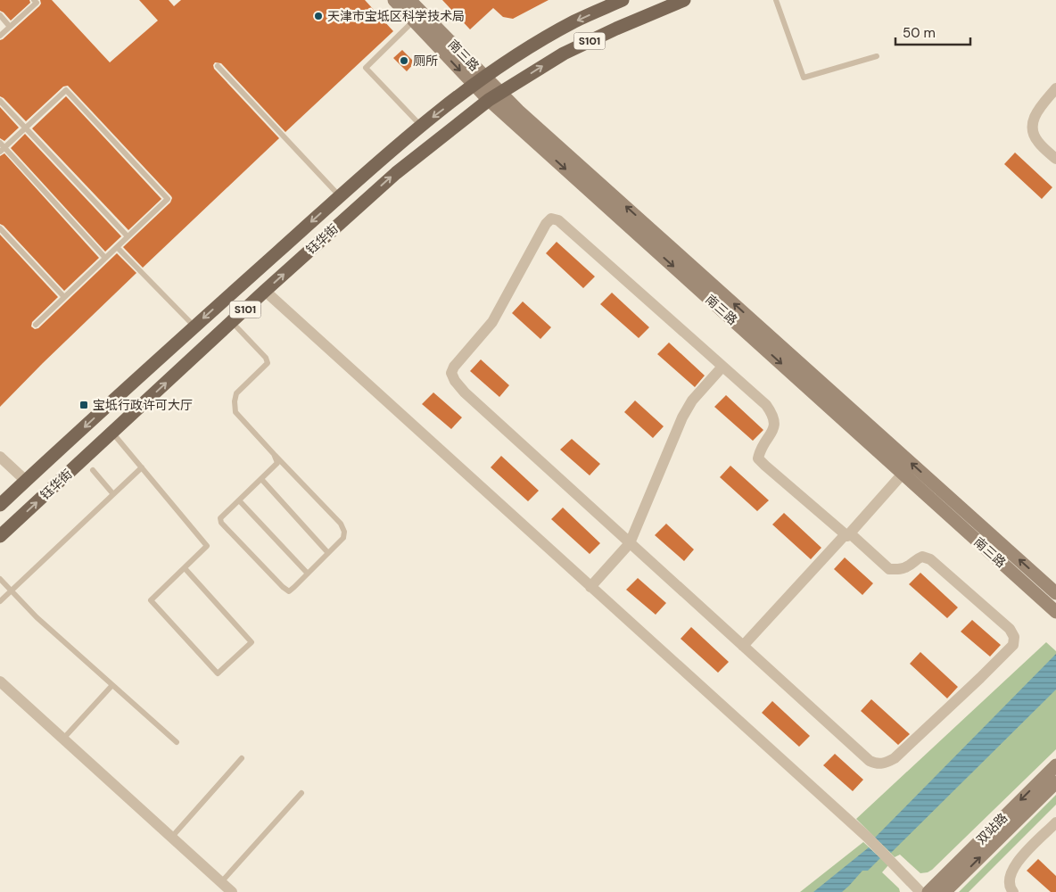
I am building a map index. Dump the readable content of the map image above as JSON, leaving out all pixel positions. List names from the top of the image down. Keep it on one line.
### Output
{"streets":{"main road":["S101","钰华街"],"street":["南三路","双站路"]},"crossings":[["南三路","钰华街"]],"places":{"other":["天津市宝坻区科学技术局","厕所"],"transit":["宝坻行政许可大厅"]},"scale_bar":"50 m"}
